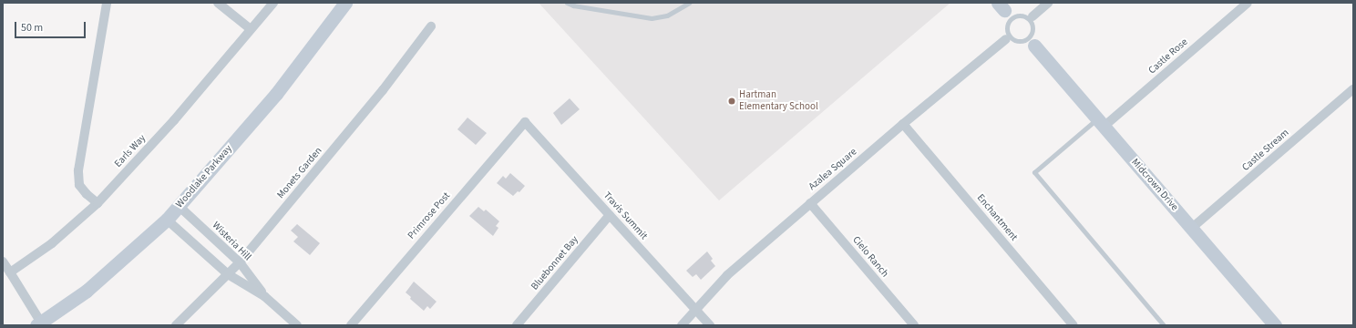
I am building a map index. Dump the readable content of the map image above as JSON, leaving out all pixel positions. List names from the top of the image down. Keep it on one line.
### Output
{"streets":{"street":["Castle Rose","Castle Stream","Earls Way","Azalea Square","Monets Garden","Woodlake Parkway","Midcrown Drive","Primrose Post","Travis Summit","Enchantment","Wisteria Hill","Cielo Ranch","Bluebonnet Bay"]},"crossings":[["Castle Rose","Midcrown Drive"],["Castle Stream","Midcrown Drive"],["Azalea Square","Travis Summit"],["Azalea Square","Enchantment"],["Azalea Square","Cielo Ranch"],["Monets Garden","Wisteria Hill"],["Woodlake Parkway","Wisteria Hill"],["Primrose Post","Travis Summit"],["Travis Summit","Bluebonnet Bay"]],"places":["Hartman Elementary School"],"scale_bar":"50 m"}
